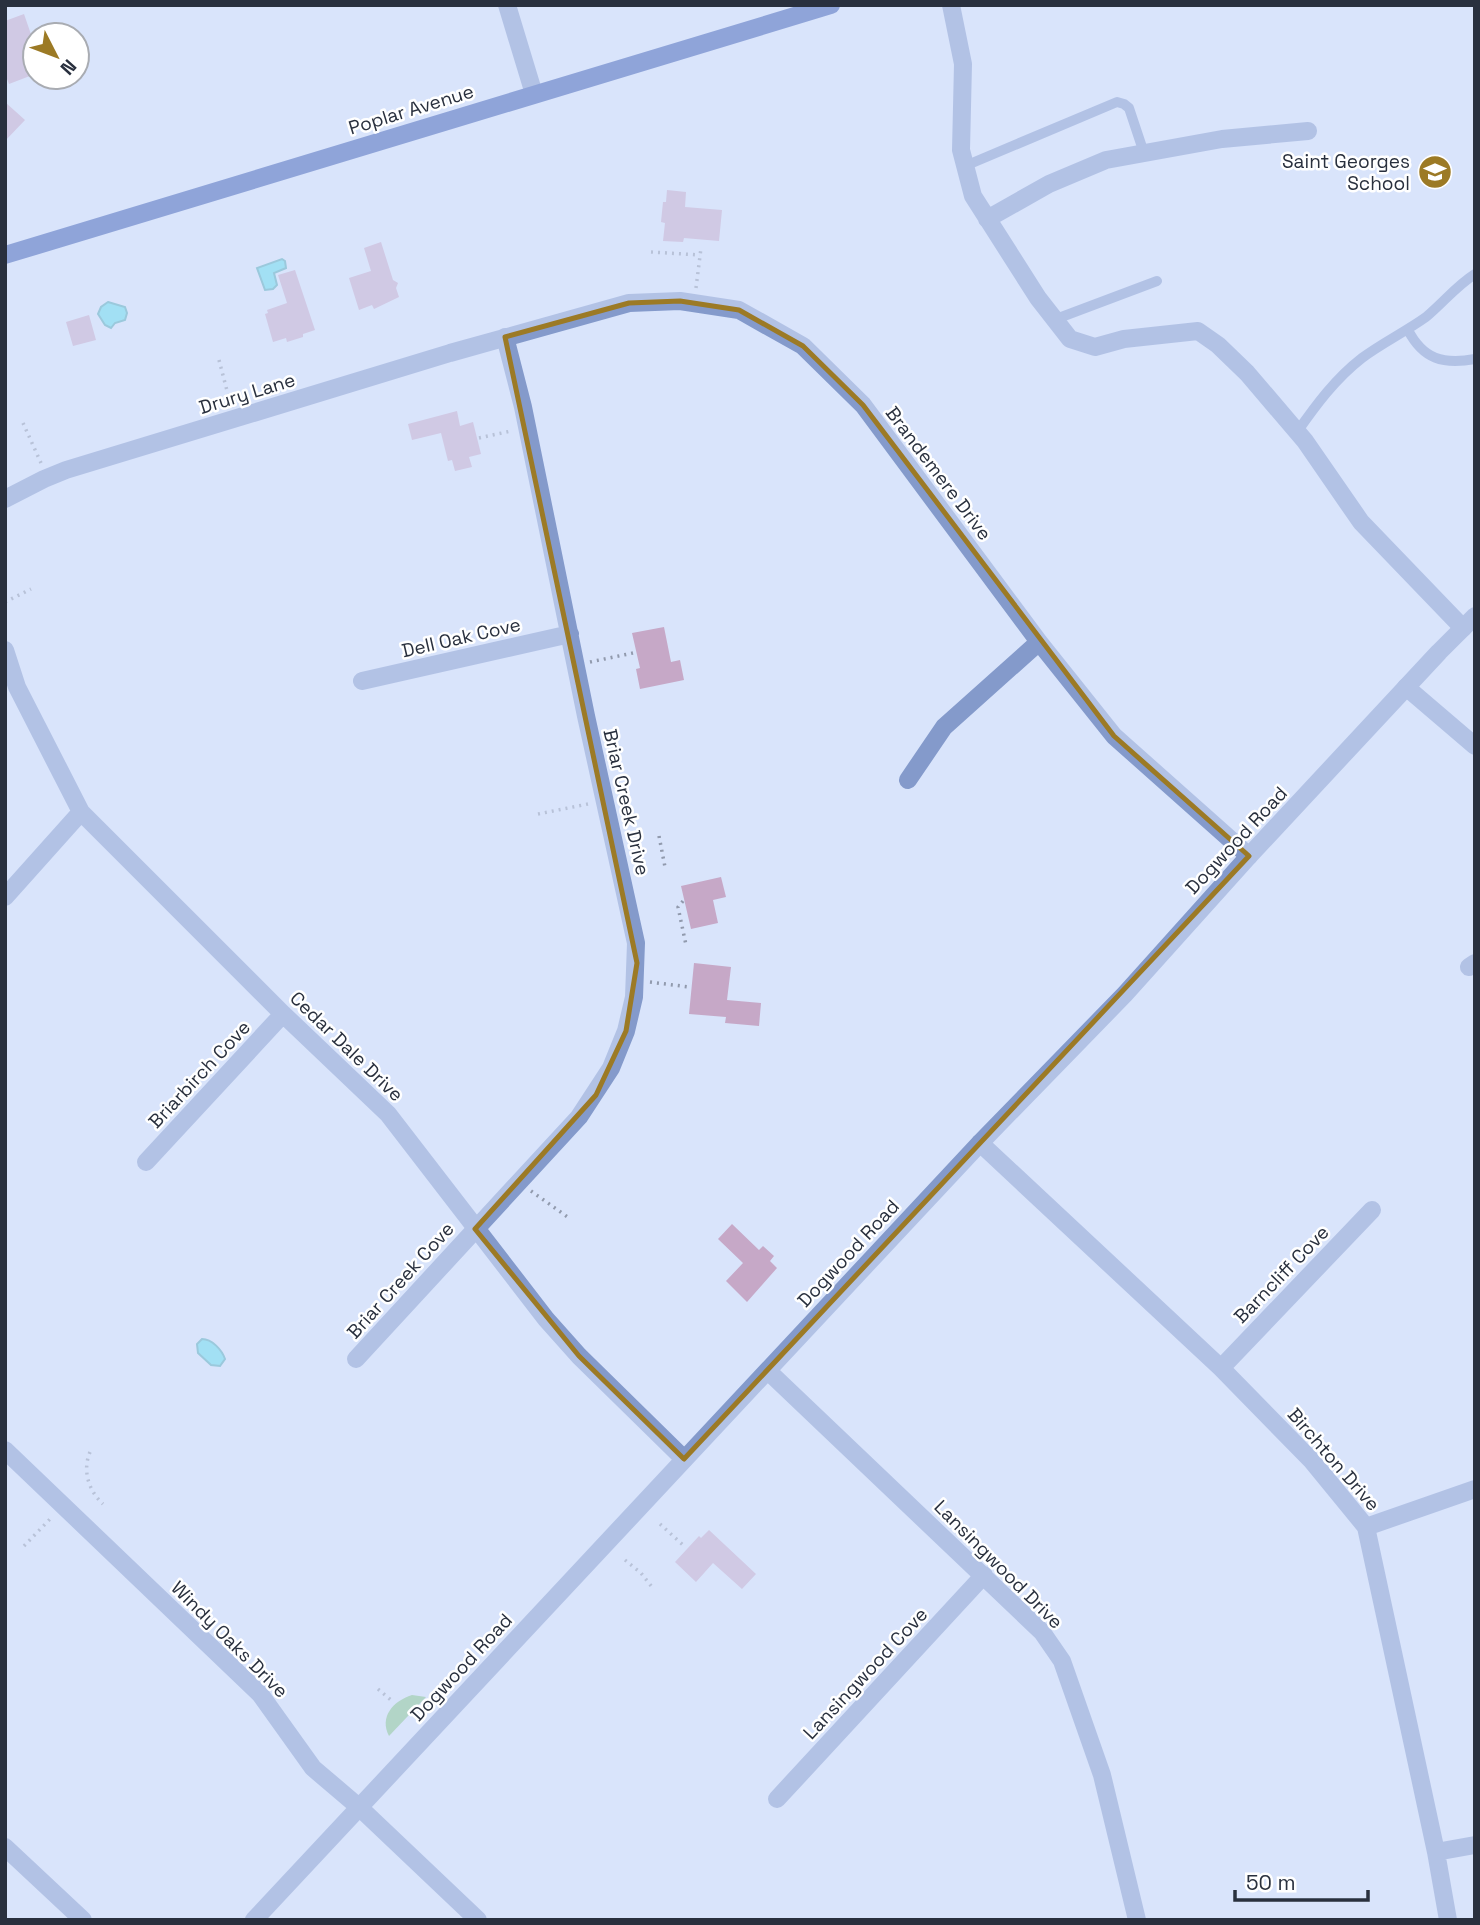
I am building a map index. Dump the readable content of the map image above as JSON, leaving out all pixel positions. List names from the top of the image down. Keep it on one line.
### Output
{"streets":{"main road":["Poplar Avenue"],"street":["Drury Lane","Brandemere Drive","Dell Oak Cove","Briar Creek Drive","Dogwood Road","Cedar Dale Drive","Briarbirch Cove","Barncliff Cove","Briar Creek Cove","Birchton Drive","Lansingwood Drive","Windy Oaks Drive","Lansingwood Cove"]},"crossings":[["Drury Lane","Brandemere Drive"],["Drury Lane","Briar Creek Drive"],["Brandemere Drive","Briar Creek Drive"],["Brandemere Drive","Dogwood Road"],["Dell Oak Cove","Briar Creek Drive"],["Briar Creek Drive","Cedar Dale Drive"],["Briar Creek Drive","Briar Creek Cove"],["Dogwood Road","Cedar Dale Drive"],["Dogwood Road","Birchton Drive"],["Dogwood Road","Lansingwood Drive"],["Dogwood Road","Windy Oaks Drive"],["Cedar Dale Drive","Briarbirch Cove"],["Cedar Dale Drive","Briar Creek Cove"],["Barncliff Cove","Birchton Drive"],["Lansingwood Drive","Lansingwood Cove"]],"places":{"school or university":["Saint Georges School"]},"scale_bar":"50 m","north":"bottom right"}
